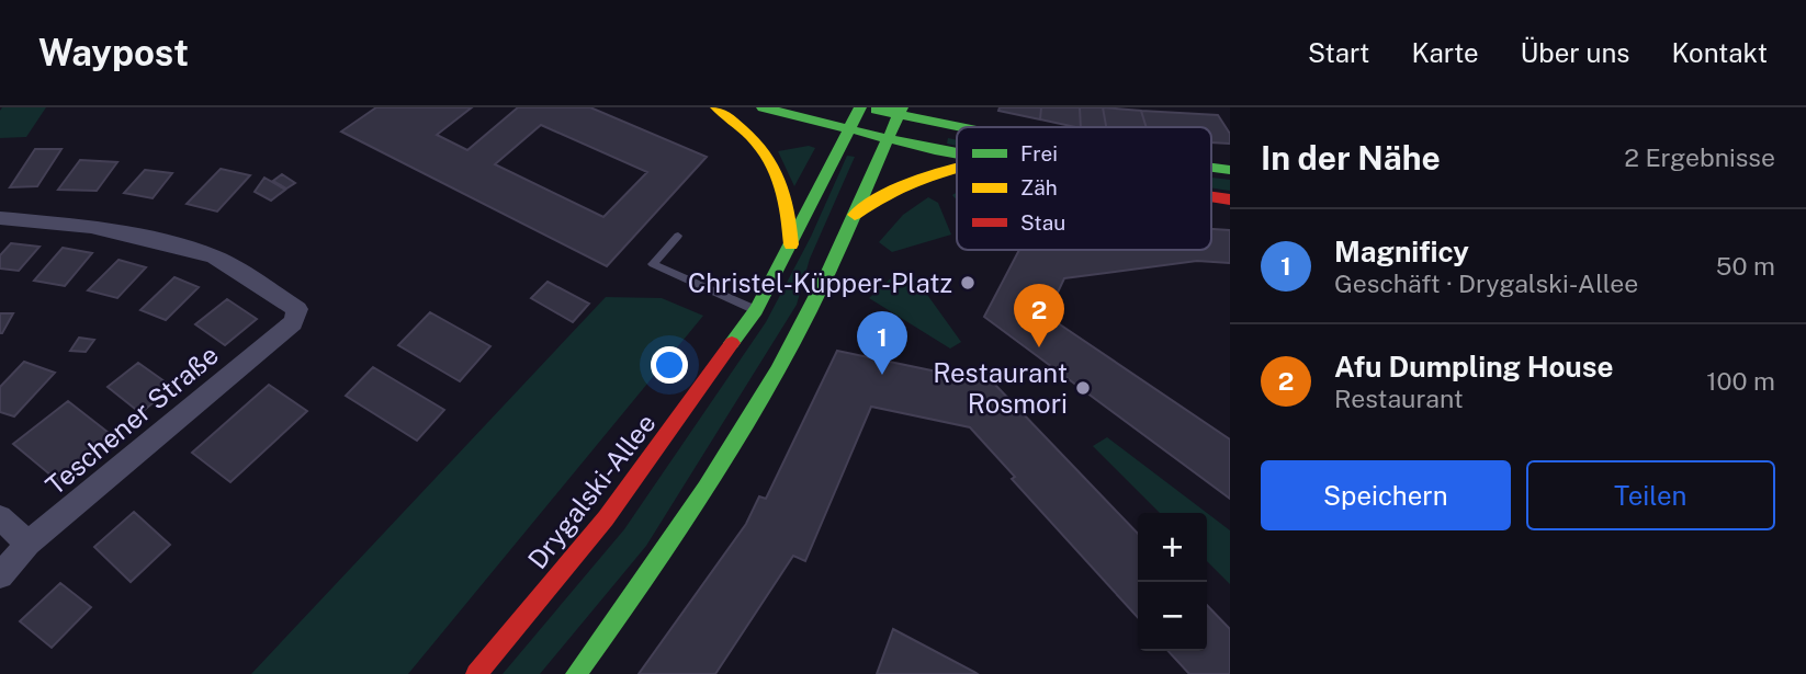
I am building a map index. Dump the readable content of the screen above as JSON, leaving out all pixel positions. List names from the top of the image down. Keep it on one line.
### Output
{"streets":{"main road":["Drygalski-Allee"],"street":["Teschener Straße"]},"places":["Christel-Küpper-Platz","Restaurant Rosmori"],"legend":["Frei","Zäh","Stau"],"page":{"header":"Waypost","nav":["Start","Karte","Über uns","Kontakt"],"heading":["In der Nähe","2 Ergebnisse"],"list":[{"mark":"1","name":"Magnificy","note":"Geschäft · Drygalski-Allee","value":"50 m"},{"mark":"2","name":"Afu Dumpling House","note":"Restaurant","value":"100 m"}],"pins":["2","1"],"buttons":["Speichern","Teilen"],"map_buttons":["+","−"]}}
